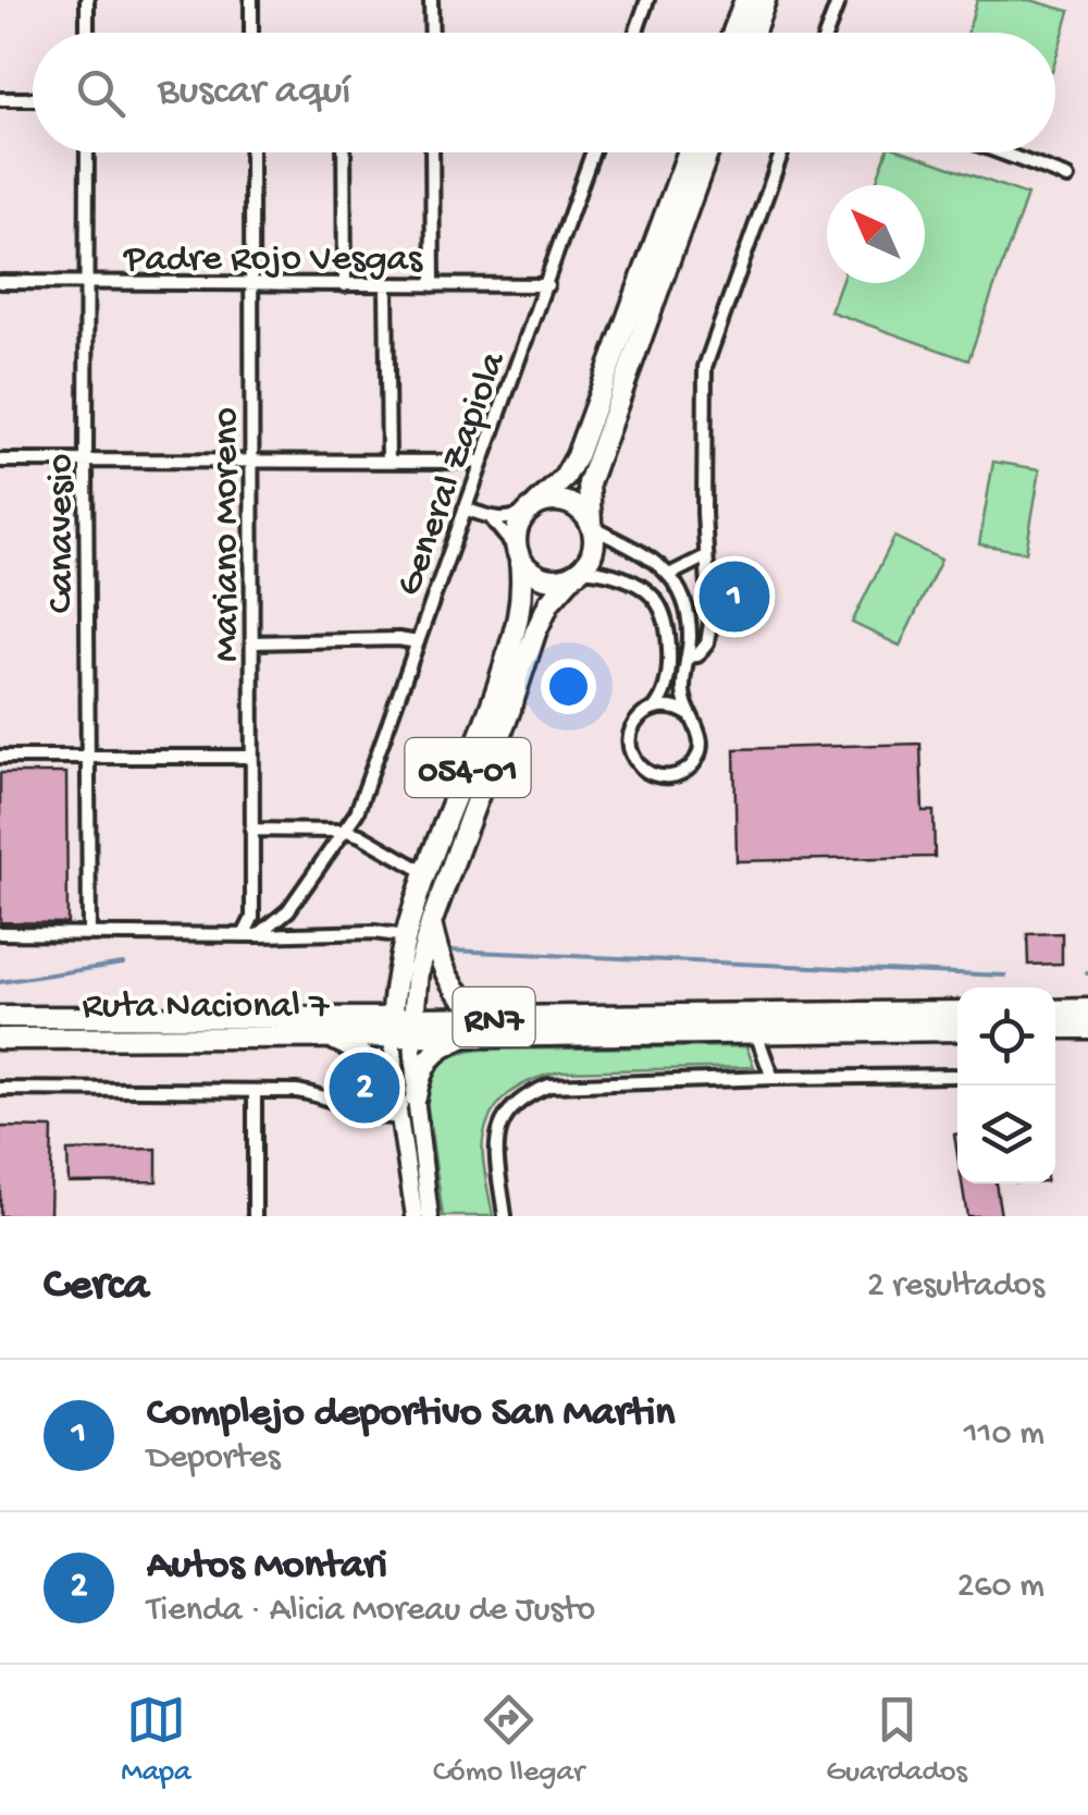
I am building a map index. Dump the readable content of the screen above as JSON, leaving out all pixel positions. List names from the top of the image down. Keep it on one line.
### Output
{"streets":{"highway":["054-01","Ruta Nacional 7","RN7"],"street":["Padre Rojo Vesgas","General Zapiola","Canavesio","Mariano Moreno"]},"crossings":[["Padre Rojo Vesgas","General Zapiola"],["Padre Rojo Vesgas","Canavesio"],["Padre Rojo Vesgas","Mariano Moreno"],["General Zapiola","Mariano Moreno"],["054-01","Ruta Nacional 7"],["054-01","RN7"],["Ruta Nacional 7","RN7"]],"north":"top left","page":{"search":"Buscar aquí","pins":["1","2"],"heading":["Cerca","2 resultados"],"list":[{"mark":"1","name":"Complejo deportivo San Martin","note":"Deportes","value":"110 m"},{"mark":"2","name":"Autos Montari","note":"Tienda · Alicia Moreau de Justo","value":"260 m"}],"nav":["Mapa","Cómo llegar","Guardados"]}}
